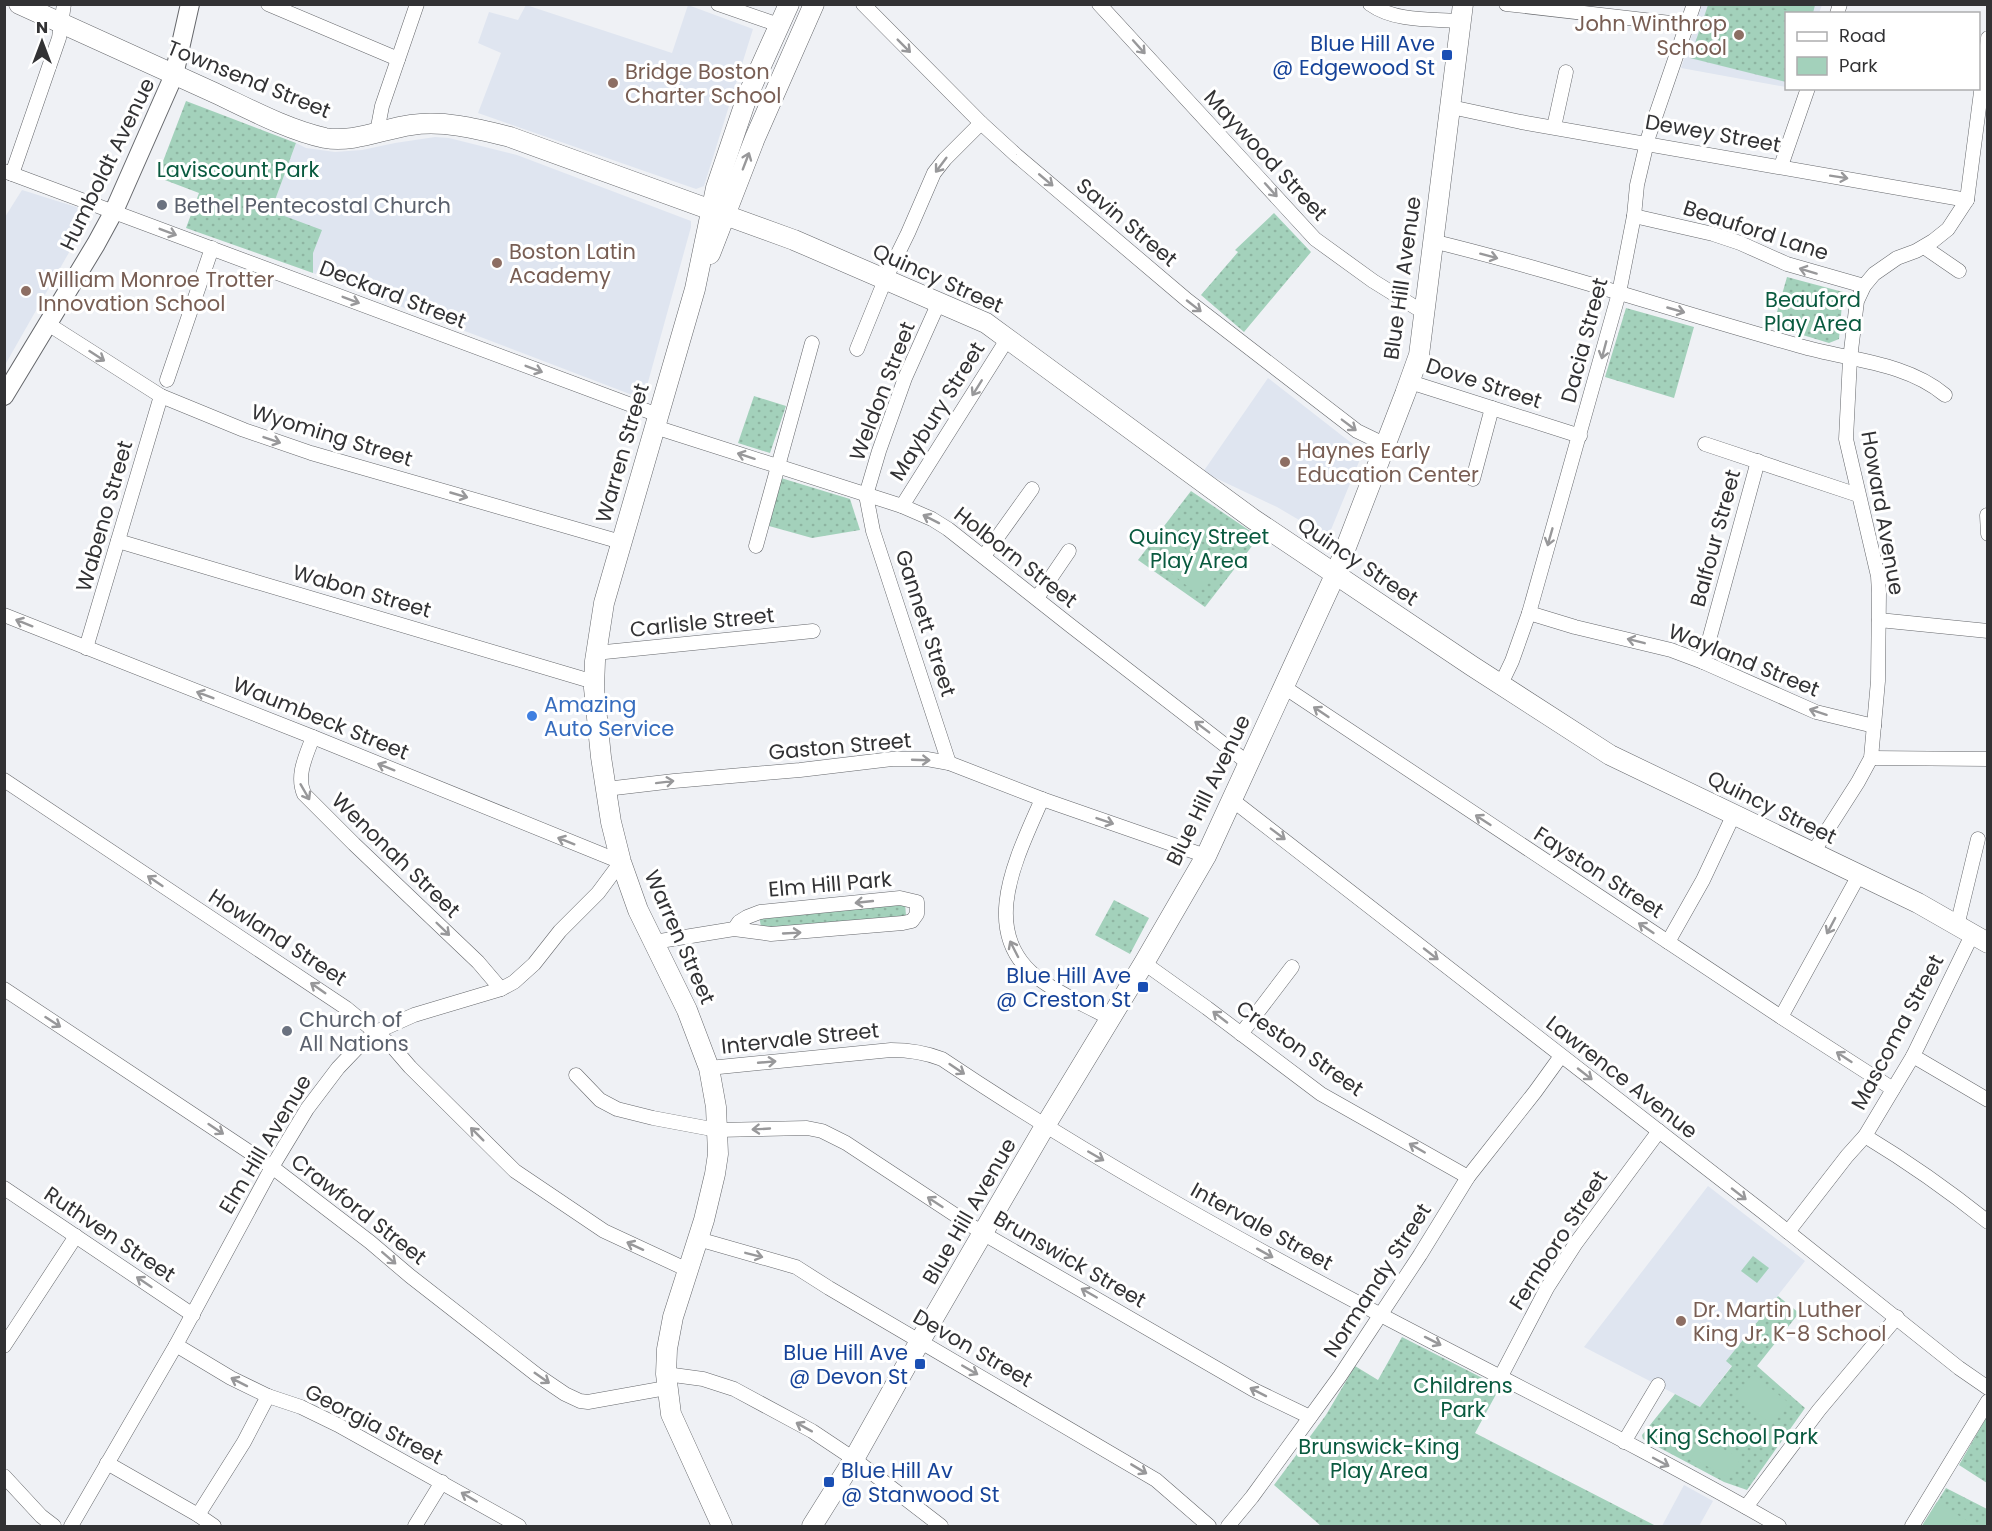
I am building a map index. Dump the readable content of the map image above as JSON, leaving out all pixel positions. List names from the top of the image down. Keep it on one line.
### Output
{"streets":{"main road":["Townsend Street","Quincy Street","Blue Hill Avenue","Warren Street"],"street":["Dewey Street","Maywood Street","Humboldt Avenue","Savin Street","Beauford Lane","Deckard Street","Dacia Street","Dove Street","Weldon Street","Maybury Street","Wyoming Street","Howard Avenue","Wabeno Street","Balfour Street","Holborn Street","Wabon Street","Carlisle Street","Gannett Street","Wayland Street","Waumbeck Street","Gaston Street","Wenonah Street","Fayston Street","Elm Hill Park","Howland Street","Mascoma Street","Intervale Street","Creston Street","Lawrence Avenue","Elm Hill Avenue","Crawford Street","Ruthven Street","Fernboro Street","Brunswick Street","Normandy Street","Devon Street","Georgia Street"]},"crossings":[["Townsend Street","Humboldt Avenue"],["Townsend Street","Quincy Street"],["Townsend Street","Warren Street"],["Dewey Street","Blue Hill Avenue"],["Dewey Street","Dacia Street"],["Maywood Street","Blue Hill Avenue"],["Humboldt Avenue","Deckard Street"],["Humboldt Avenue","Wyoming Street"],["Savin Street","Blue Hill Avenue"],["Beauford Lane","Dacia Street"],["Beauford Lane","Howard Avenue"],["Quincy Street","Blue Hill Avenue"],["Quincy Street","Dacia Street"],["Quincy Street","Weldon Street"],["Quincy Street","Maybury Street"],["Quincy Street","Warren Street"],["Quincy Street","Howard Avenue"],["Quincy Street","Mascoma Street"],["Blue Hill Avenue","Dove Street"],["Blue Hill Avenue","Holborn Street"],["Blue Hill Avenue","Gaston Street"],["Blue Hill Avenue","Fayston Street"],["Blue Hill Avenue","Intervale Street"],["Blue Hill Avenue","Creston Street"],["Blue Hill Avenue","Lawrence Avenue"],["Blue Hill Avenue","Crawford Street"],["Blue Hill Avenue","Brunswick Street"],["Blue Hill Avenue","Devon Street"],["Deckard Street","Warren Street"],["Deckard Street","Holborn Street"],["Dacia Street","Dove Street"],["Dacia Street","Wayland Street"],["Weldon Street","Holborn Street"],["Weldon Street","Gannett Street"],["Maybury Street","Holborn Street"],["Wyoming Street","Warren Street"],["Wyoming Street","Wabeno Street"],["Warren Street","Holborn Street"],["Warren Street","Wabon Street"],["Warren Street","Carlisle Street"],["Warren Street","Waumbeck Street"],["Warren Street","Gaston Street"],["Warren Street","Elm Hill Park"],["Warren Street","Howland Street"],["Warren Street","Intervale Street"],["Warren Street","Elm Hill Avenue"],["Warren Street","Crawford Street"],["Warren Street","Brunswick Street"],["Warren Street","Devon Street"],["Howard Avenue","Wayland Street"],["Wabeno Street","Wabon Street"],["Wabeno Street","Waumbeck Street"],["Balfour Street","Wayland Street"],["Holborn Street","Gannett Street"],["Gannett Street","Gaston Street"],["Waumbeck Street","Wenonah Street"],["Waumbeck Street","Elm Hill Avenue"],["Wenonah Street","Elm Hill Avenue"],["Fayston Street","Mascoma Street"],["Howland Street","Elm Hill Avenue"],["Mascoma Street","Lawrence Avenue"],["Intervale Street","Fernboro Street"],["Intervale Street","Normandy Street"],["Creston Street","Normandy Street"],["Lawrence Avenue","Fernboro Street"],["Lawrence Avenue","Normandy Street"],["Elm Hill Avenue","Crawford Street"],["Elm Hill Avenue","Ruthven Street"],["Elm Hill Avenue","Georgia Street"],["Brunswick Street","Normandy Street"]],"one_way":["Dewey Street","Maywood Street","Savin Street","Deckard Street","Dacia Street","Wyoming Street","Holborn Street","Wayland Street","Waumbeck Street","Gaston Street","Wenonah Street","Fayston Street","Howland Street","Intervale Street","Creston Street","Lawrence Avenue","Ruthven Street","Brunswick Street","Devon Street","Georgia Street"],"parks":["Laviscount Park","Beauford Play Area","Quincy Street Play Area","Childrens Park","King School Park","Brunswick-King Play Area"],"places":{"other":["John Winthrop School","Bridge Boston Charter School","Bethel Pentecostal Church","Boston Latin Academy","William Monroe Trotter Innovation School","Haynes Early Education Center","Amazing Auto Service","Church of All Nations","Dr. Martin Luther King Jr. K-8 School"],"transit":["Blue Hill Ave @ Edgewood St","Blue Hill Ave @ Creston St","Blue Hill Ave @ Devon St","Blue Hill Av @ Stanwood St"]},"legend":["Road","Park"],"north":"top"}
